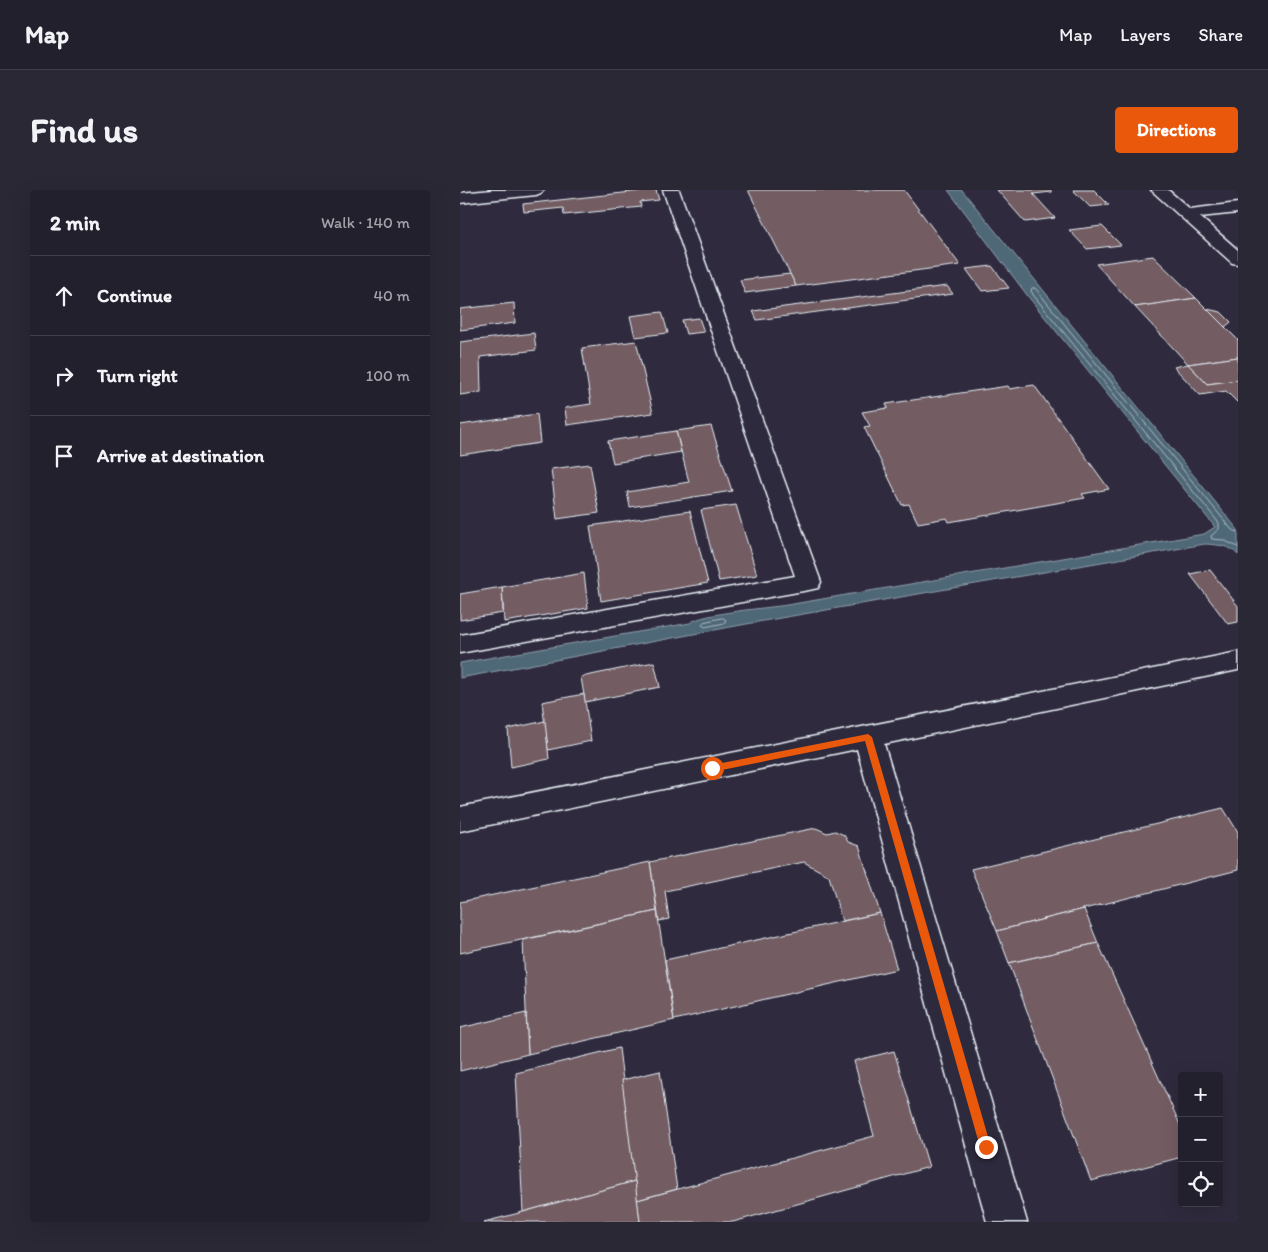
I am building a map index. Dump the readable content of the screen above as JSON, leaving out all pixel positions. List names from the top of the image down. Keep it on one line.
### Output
{"page":{"header":"Map","nav":["Map","Layers","Share"],"buttons":"Directions","title":"Find us","heading":["2 min","Walk · 140 m"],"list":[["Continue","40 m"],["Turn right","100 m"],"Arrive at destination"],"map_buttons":["+","−"]}}
